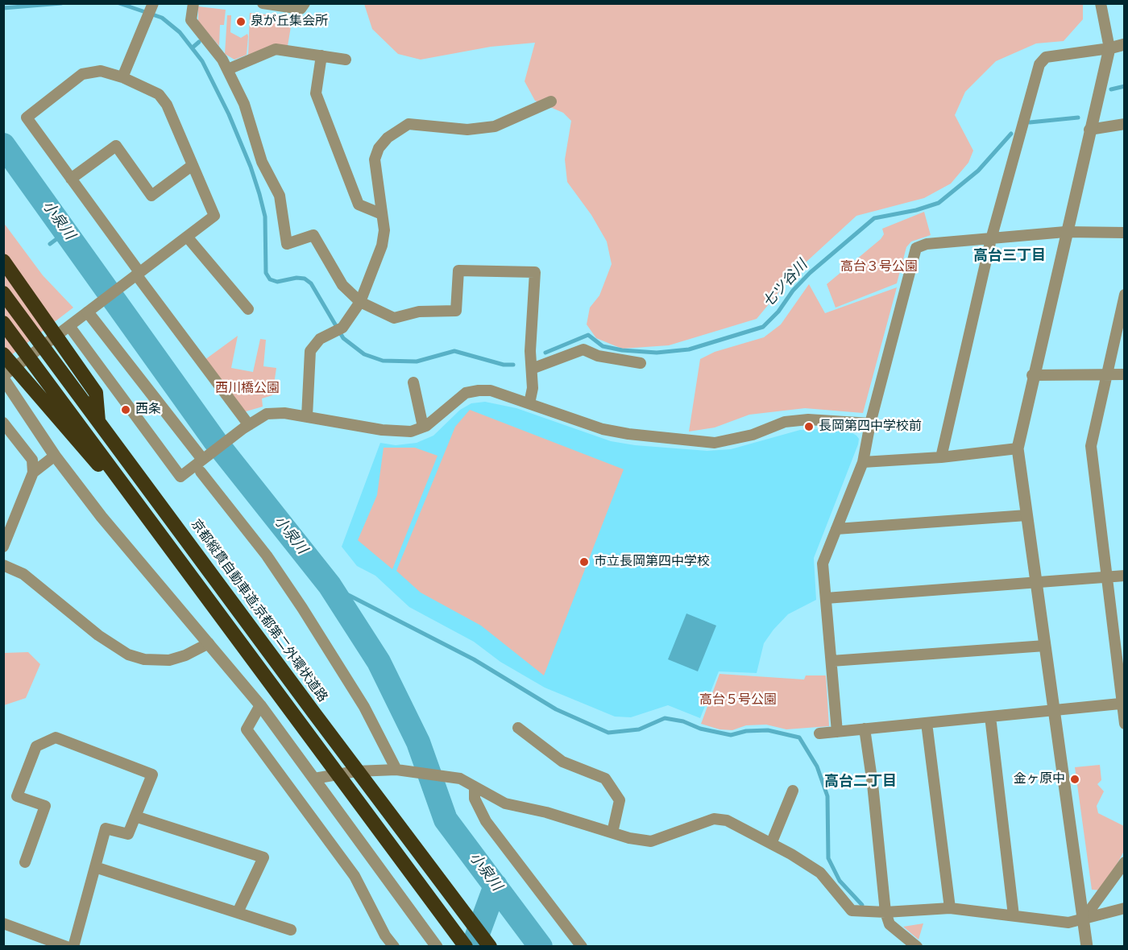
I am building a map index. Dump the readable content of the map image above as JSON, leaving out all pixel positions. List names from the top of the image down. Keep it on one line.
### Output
{"streets":{"highway":["京都縦貫自動車道;京都第二外環状道路"]},"districts":["高台三丁目","高台二丁目"],"water":["小泉川","七ツ谷川"],"parks":["高台３号公園","西川橋公園","高台５号公園"],"places":["泉が丘集会所","西条","長岡第四中学校前","市立長岡第四中学校","金ヶ原中"]}
